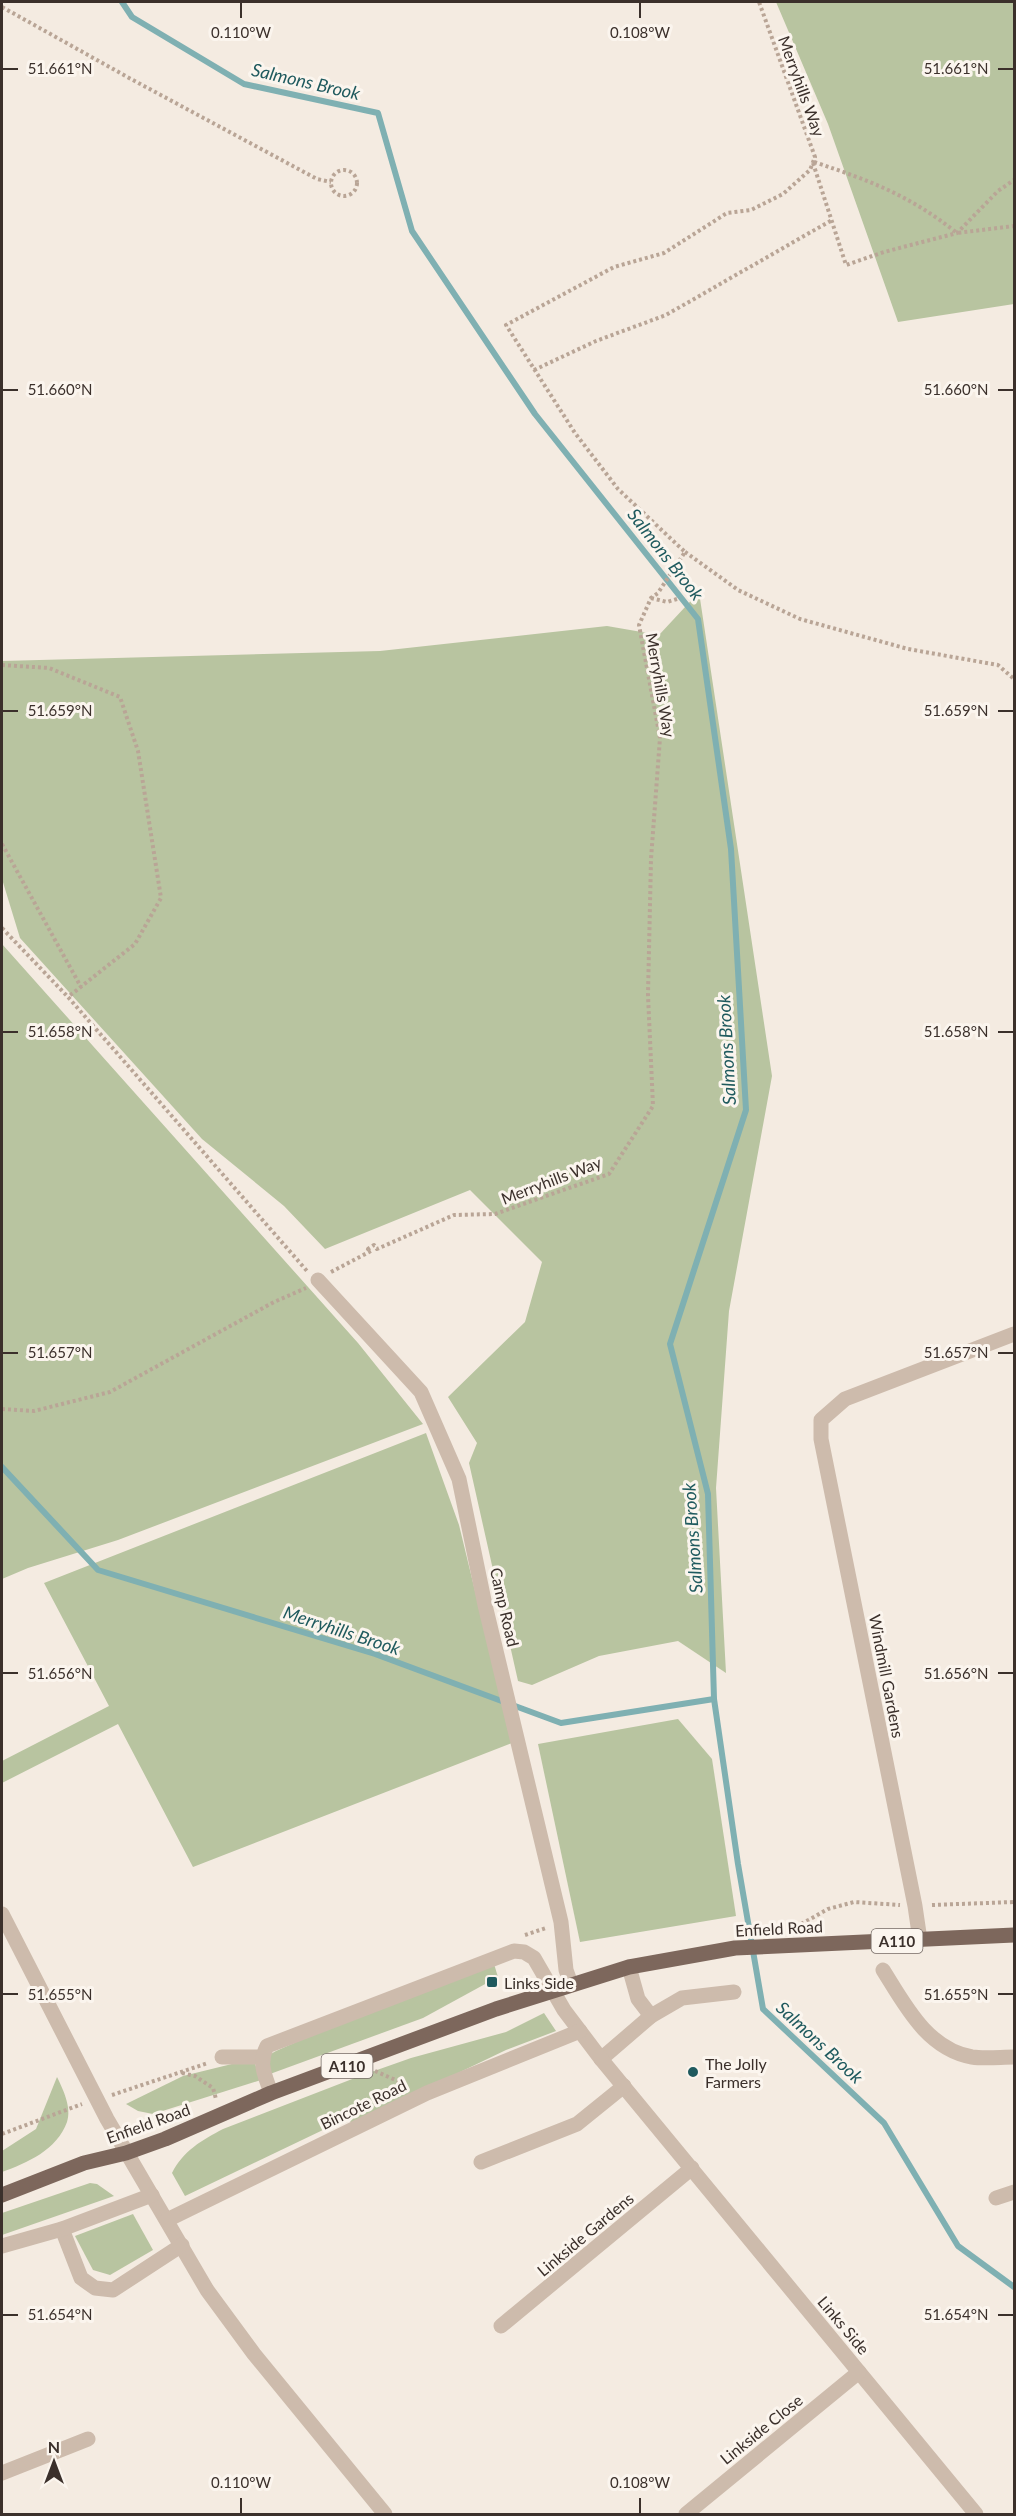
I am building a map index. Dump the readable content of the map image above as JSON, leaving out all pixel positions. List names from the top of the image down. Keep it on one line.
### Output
{"streets":{"main road":["Enfield Road","A110"],"street":["Camp Road","Windmill Gardens","Bincote Road","Linkside Gardens","Links Side","Linkside Close"],"path":["Merryhills Way"]},"crossings":[["Merryhills Way","Camp Road"],["Camp Road","Enfield Road"],["Windmill Gardens","Enfield Road"],["Enfield Road","Links Side"],["Bincote Road","Links Side"],["Linkside Gardens","Links Side"],["Links Side","Linkside Close"]],"water":["Salmons Brook","Merryhills Brook"],"places":{"transit":["Links Side"],"other":["The Jolly Farmers"]},"north":"top","coordinates":["0.110°W","0.108°W","51.661°N","51.660°N","51.659°N","51.658°N","51.657°N","51.656°N","51.655°N","51.654°N"]}
